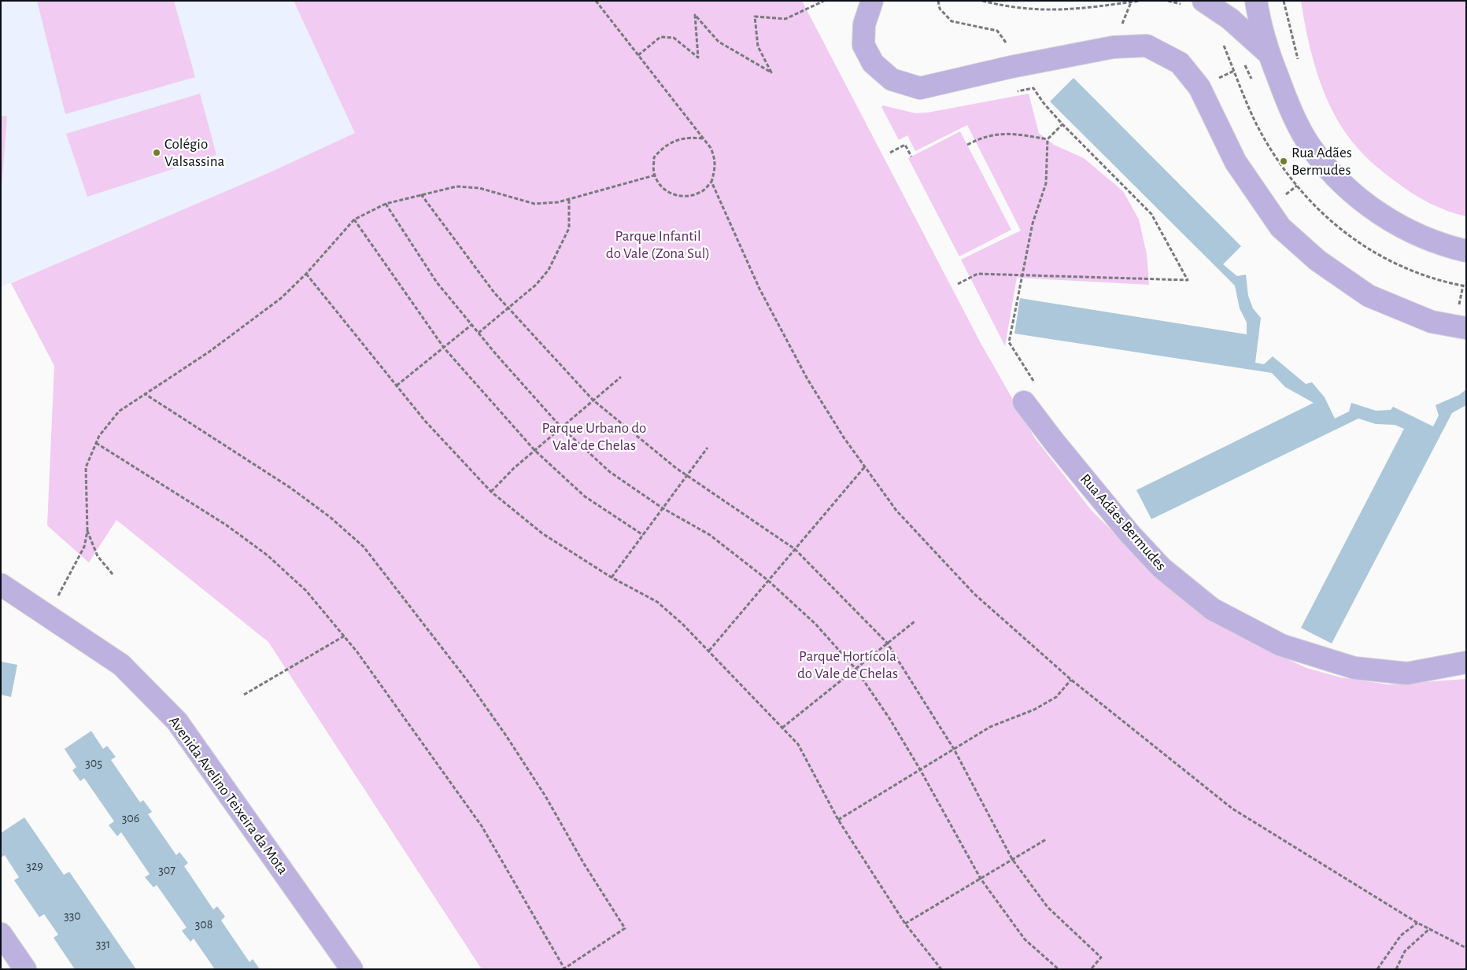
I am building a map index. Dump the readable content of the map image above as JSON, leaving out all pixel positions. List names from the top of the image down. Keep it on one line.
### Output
{"streets":{"street":["Rua Adães Bermudes","Avenida Avelino Teixeira da Mota"]},"parks":["Parque Infantil do Vale (Zona Sul)","Parque Urbano do Vale de Chelas","Parque Hortícola do Vale de Chelas"],"places":["Colégio Valsassina","Rua Adães Bermudes"],"house_numbers":["305","306","329","307","330","308","331"]}
